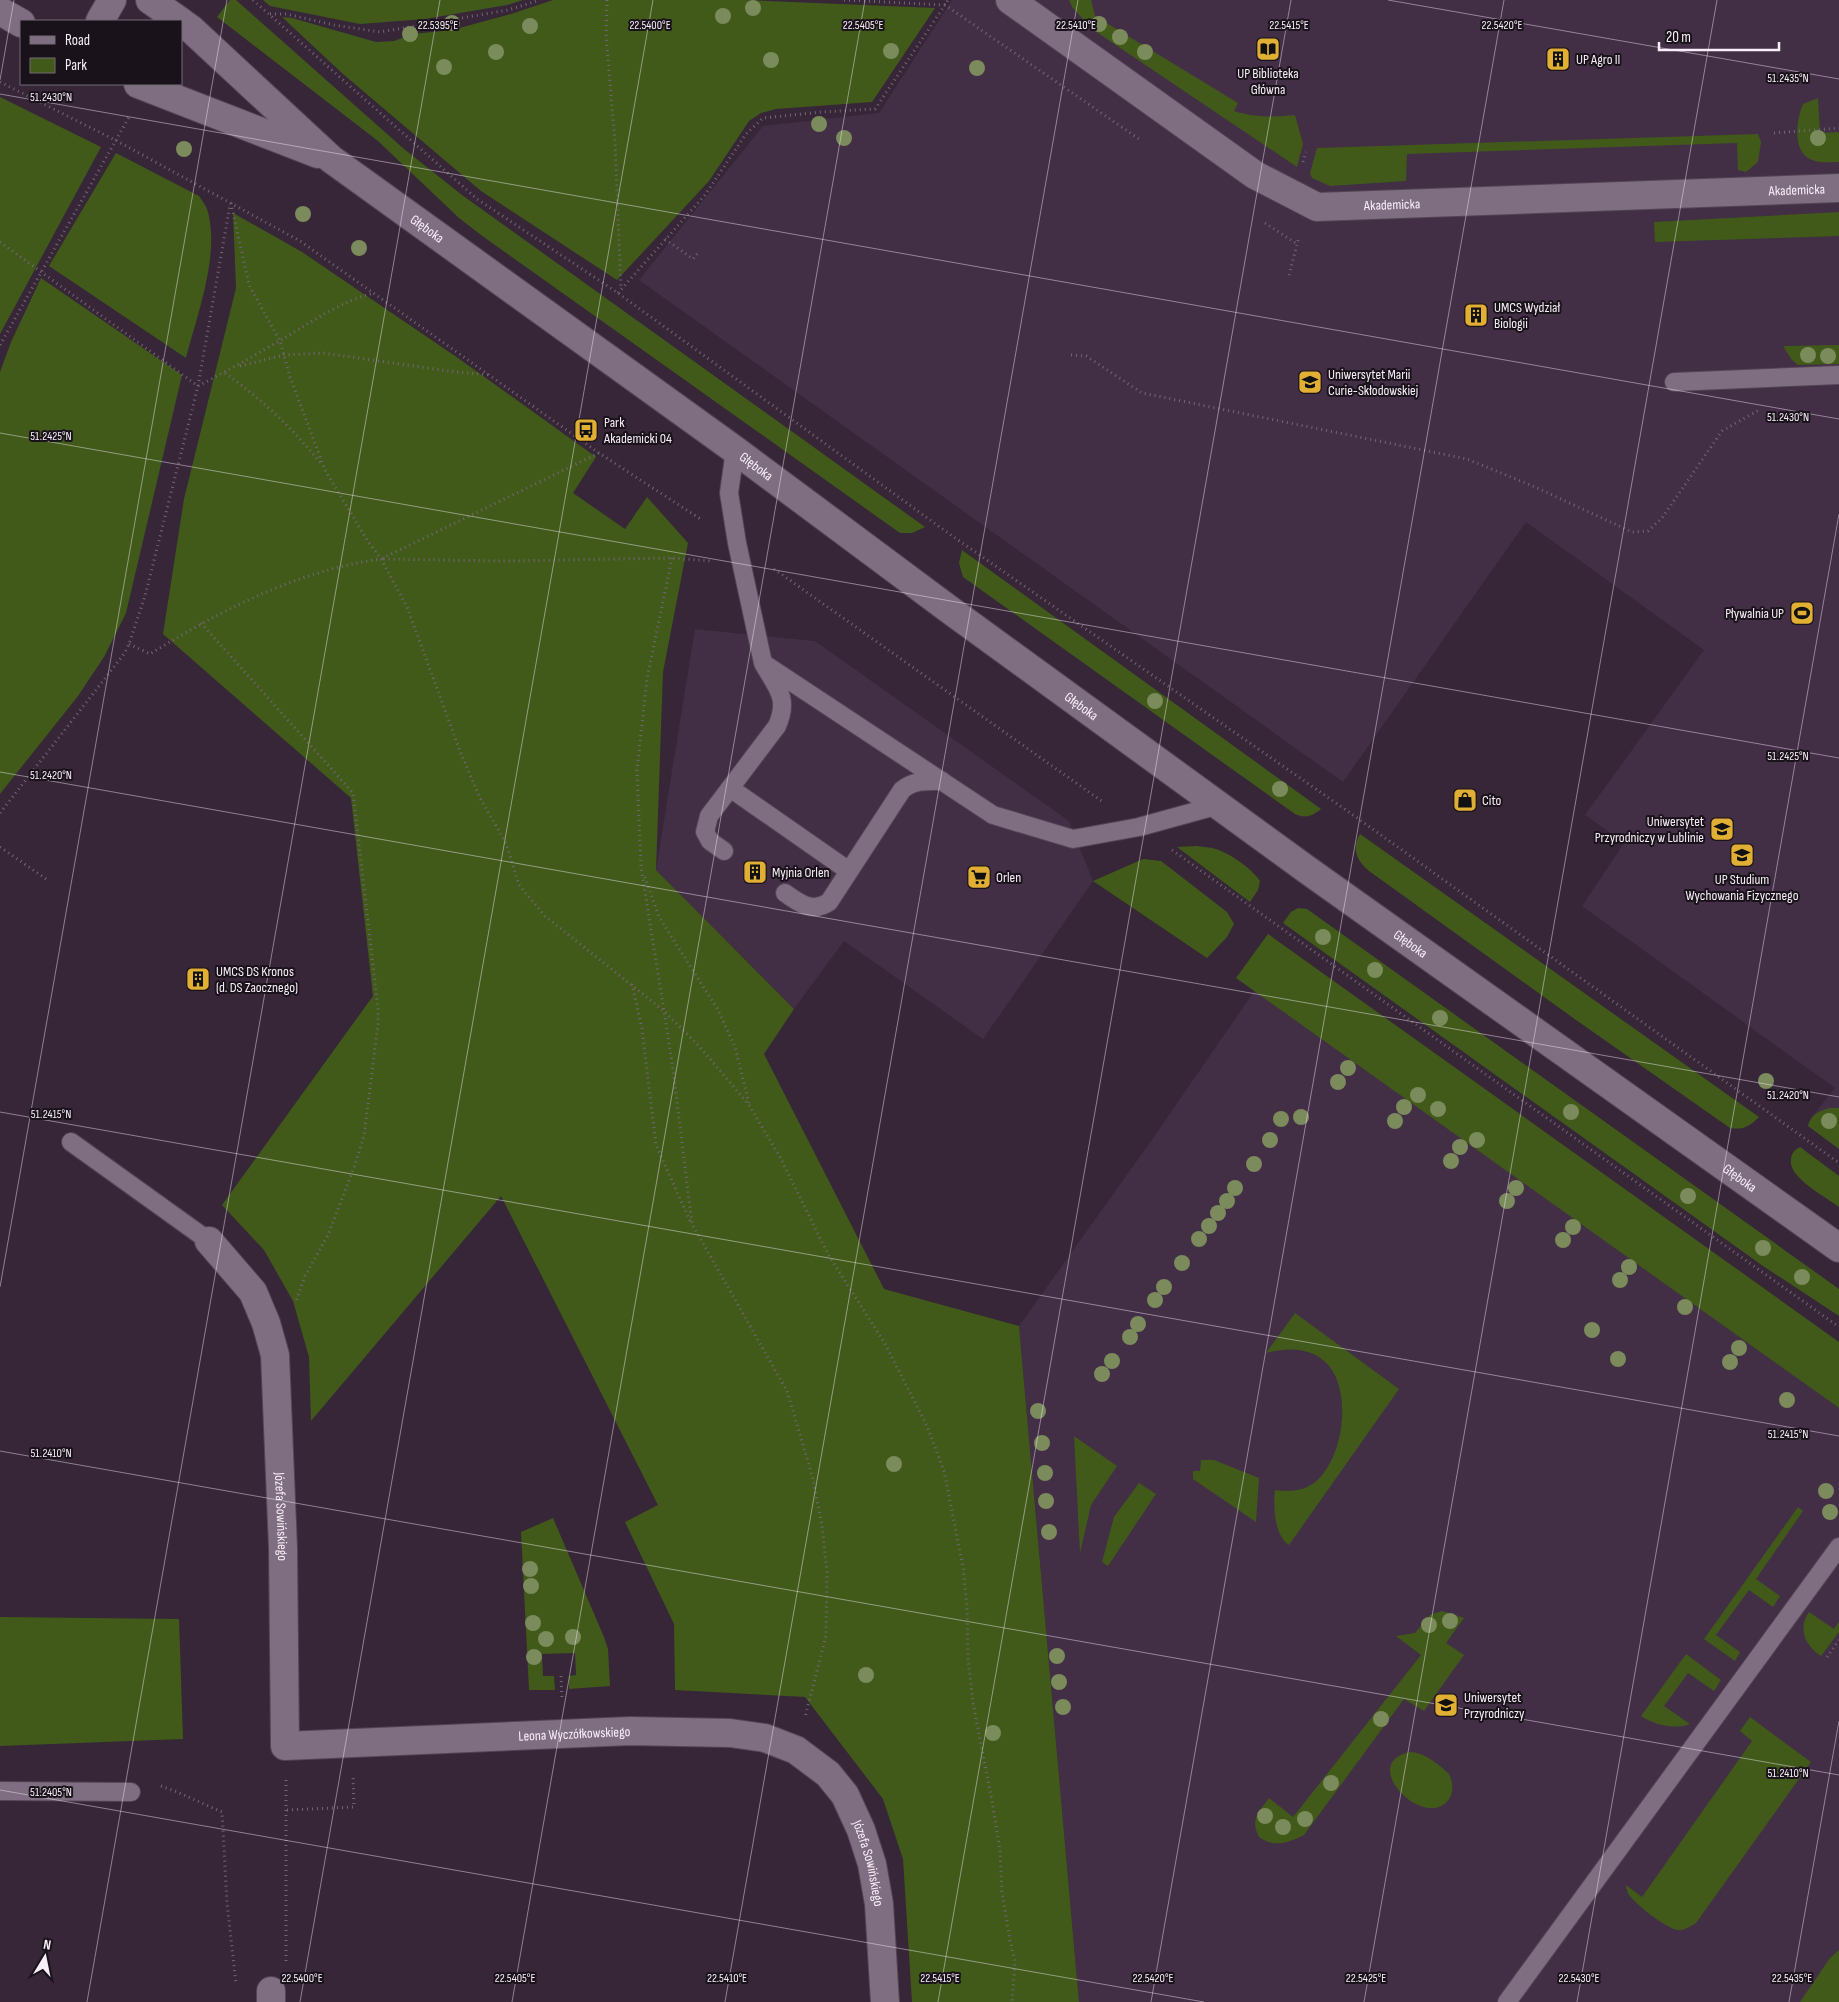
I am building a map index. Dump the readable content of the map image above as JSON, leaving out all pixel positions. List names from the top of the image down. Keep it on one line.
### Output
{"streets":{"street":["Akademicka","Głęboka","Józefa Sowińskiego","Leona Wyczółkowskiego"]},"crossings":[["Józefa Sowińskiego","Leona Wyczółkowskiego"]],"places":{"library":["UP Biblioteka Główna"],"building":["UP Agro II","UMCS Wydział Biologii","Myjnia Orlen","UMCS DS Kronos (d. DS Zaocznego)"],"school or university":["Uniwersytet Marii Curie-Skłodowskiej","Uniwersytet Przyrodniczy w Lublinie","UP Studium Wychowania Fizycznego","Uniwersytet Przyrodniczy"],"bus stop":["Park Akademicki 04"],"sports":["Pływalnia UP"],"shop":["Cito"],"supermarket":["Orlen"]},"legend":["Road","Park"],"scale_bar":"20 m","north":"top","coordinates":["22.5415°E","22.5395°E","22.5400°E","22.5405°E","22.5410°E","22.5420°E","51.2435°N","51.2430°N","51.2425°N","51.2420°N","51.2415°N","51.2410°N","51.2405°N","22.5425°E","22.5430°E","22.5435°E"]}
